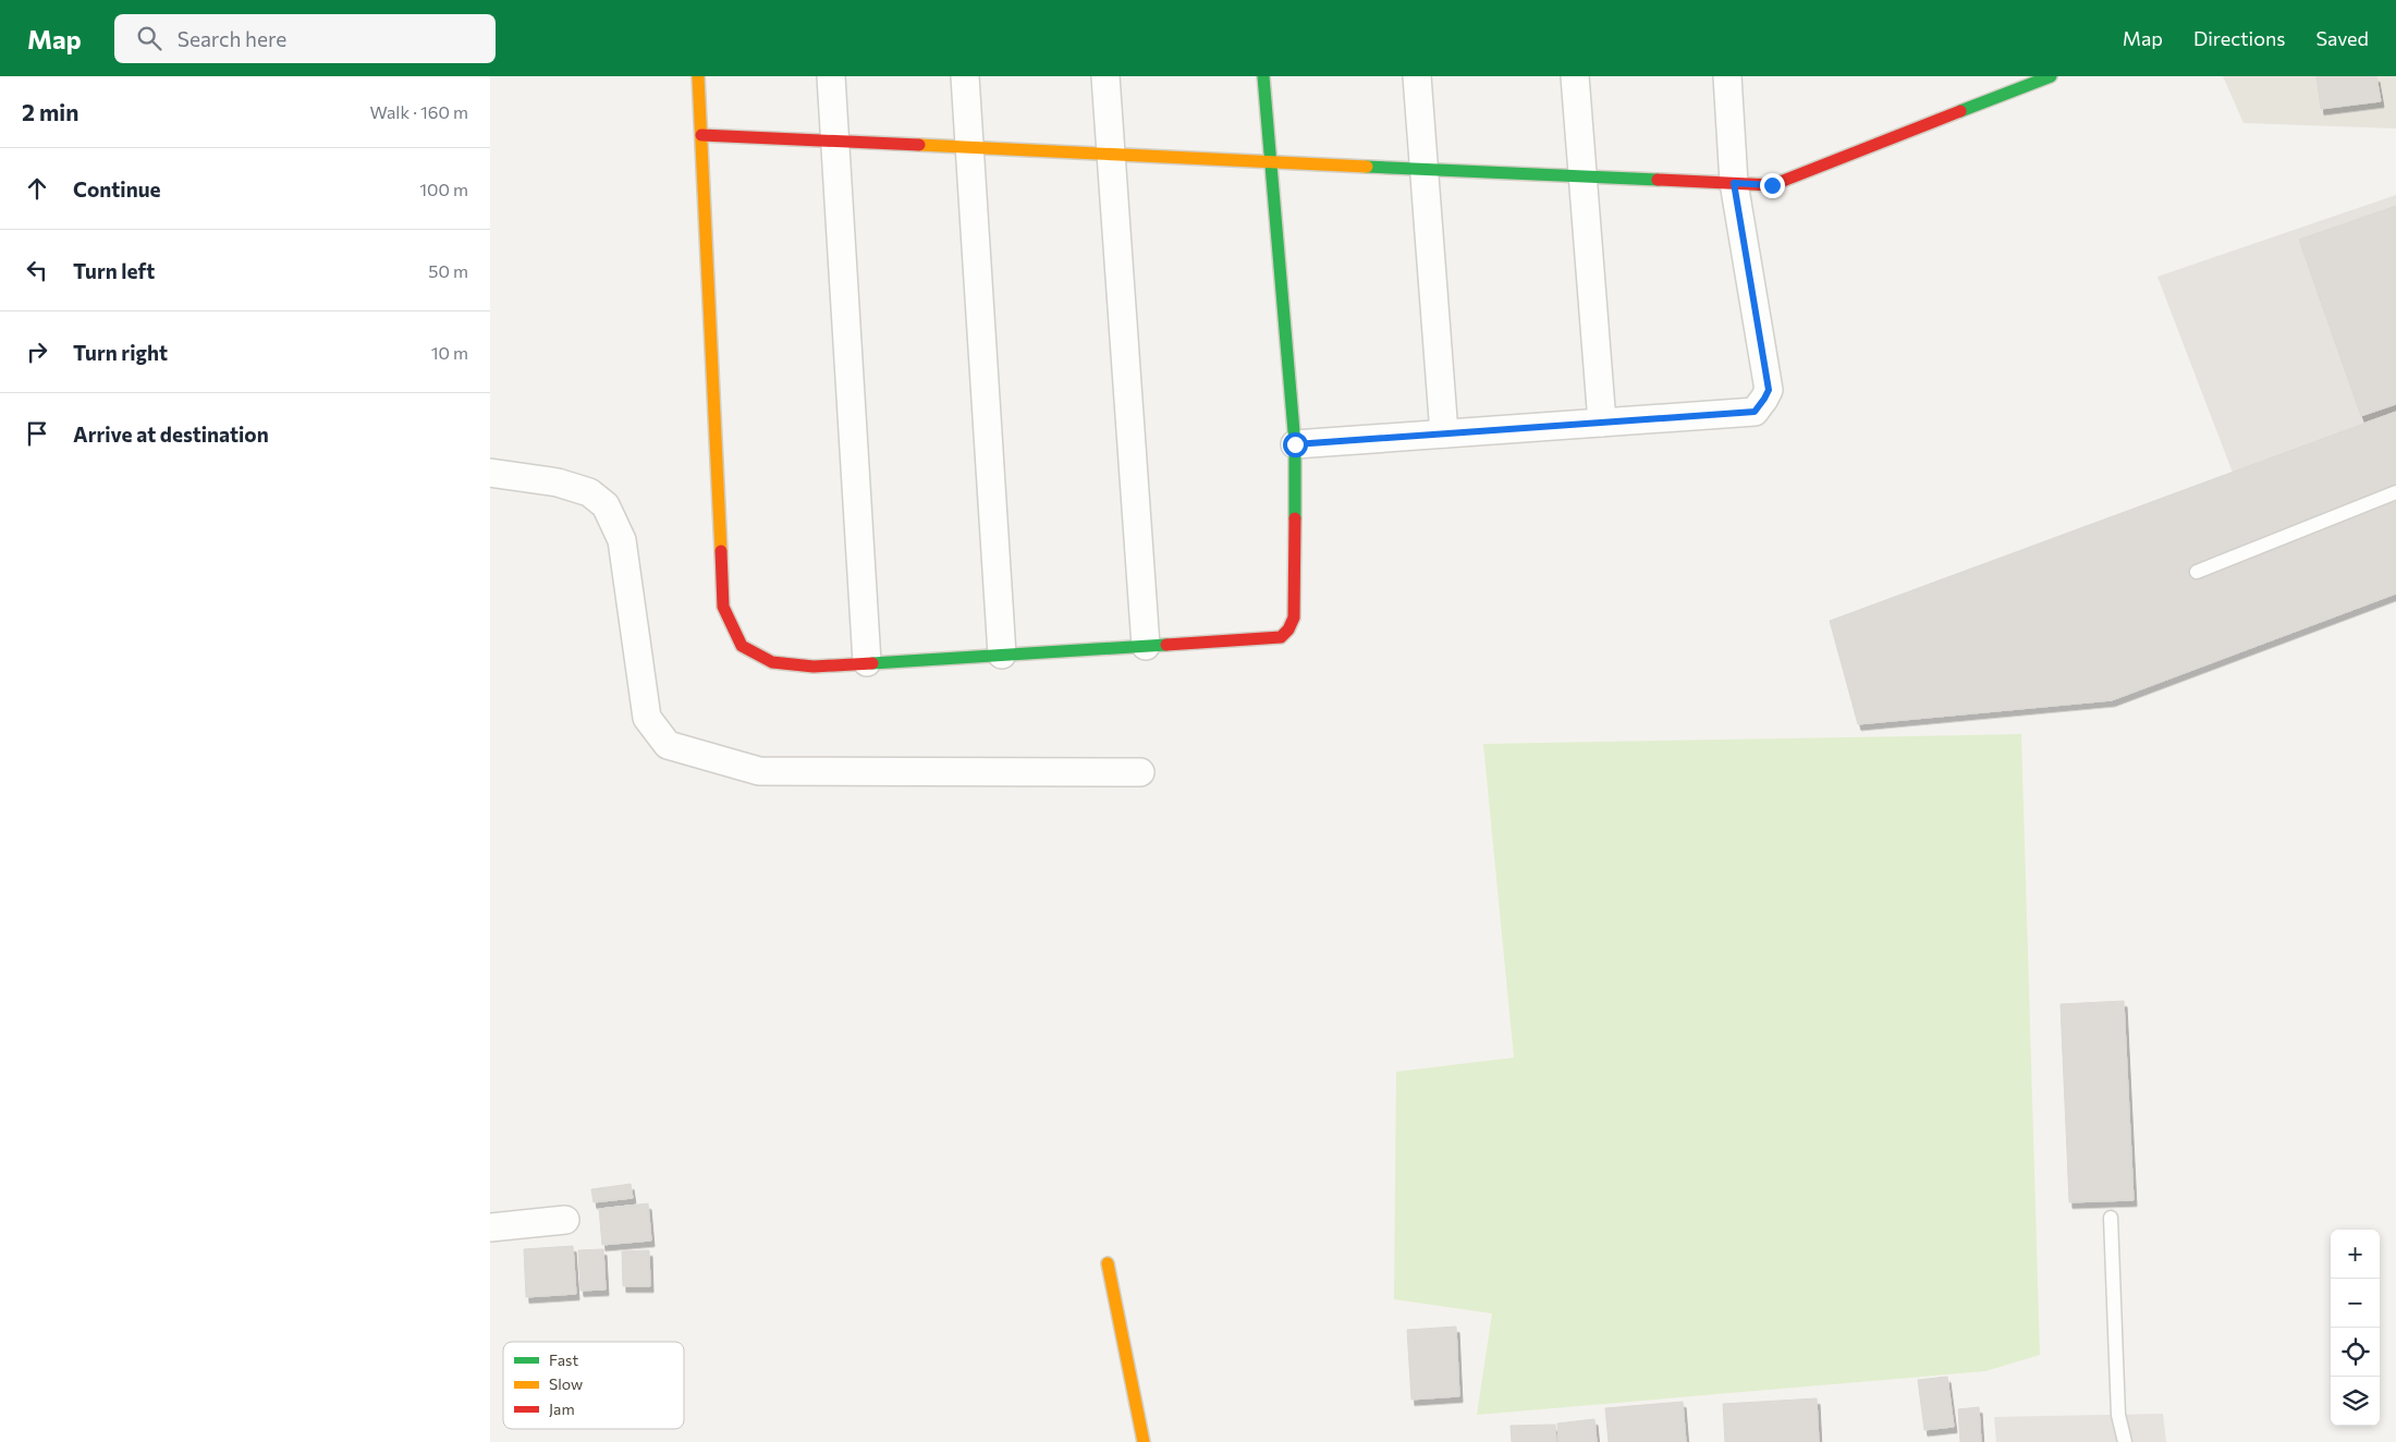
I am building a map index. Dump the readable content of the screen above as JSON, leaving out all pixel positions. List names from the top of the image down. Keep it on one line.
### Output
{"legend":["Fast","Slow","Jam"],"page":{"header":"Map","search":"Search here","nav":["Map","Directions","Saved"],"heading":["2 min","Walk · 160 m"],"list":[["Continue","100 m"],["Turn left","50 m"],["Turn right","10 m"],"Arrive at destination"],"map_buttons":["+","−"]}}
